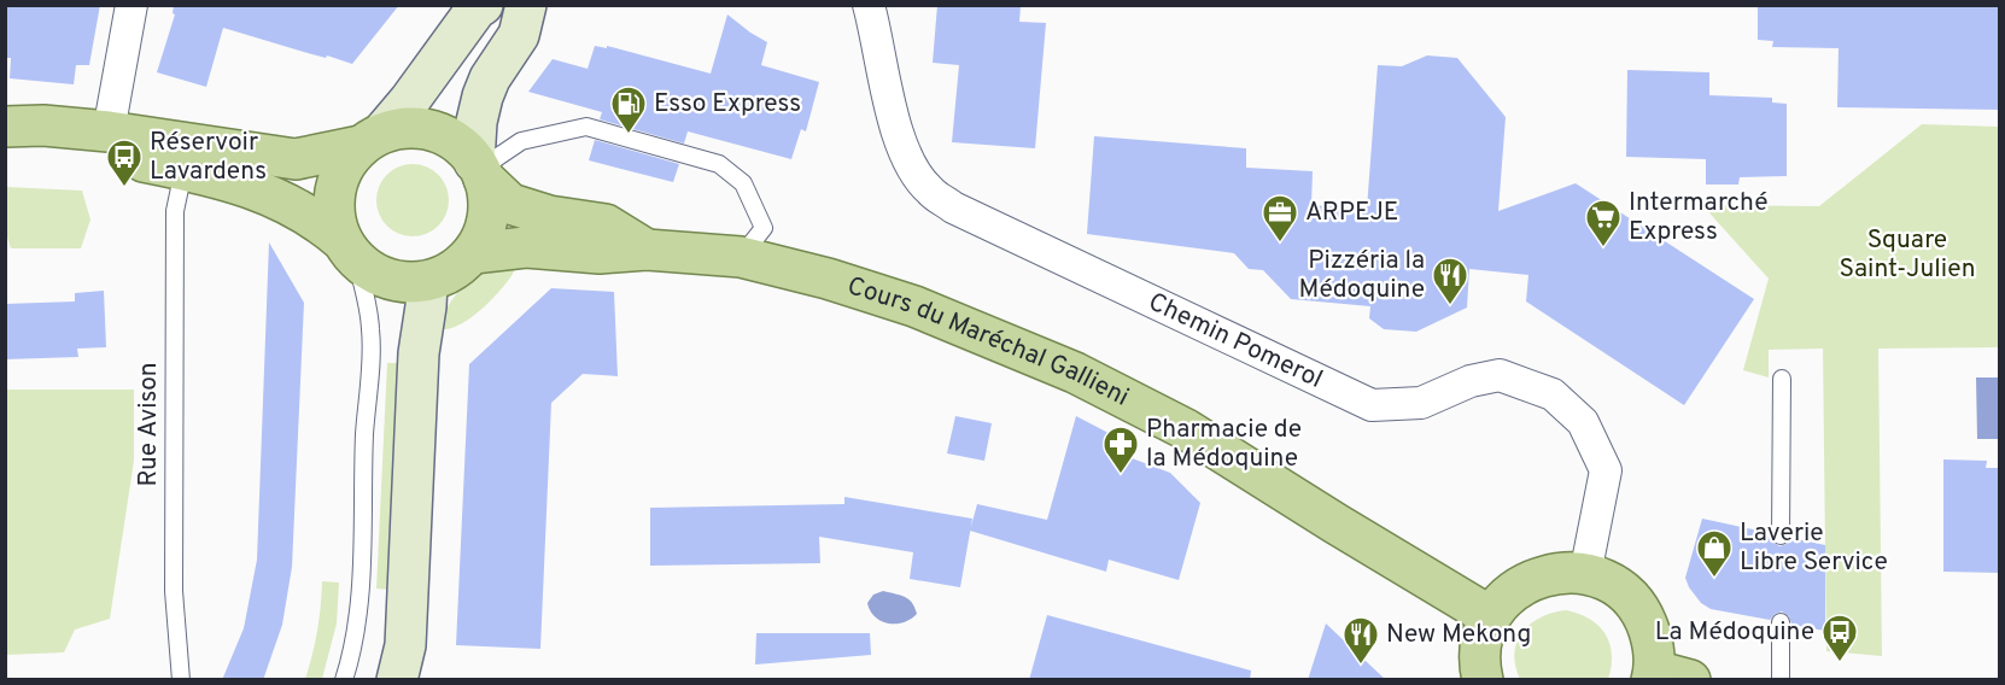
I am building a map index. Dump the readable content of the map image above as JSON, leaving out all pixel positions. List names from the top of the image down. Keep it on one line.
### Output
{"streets":{"main road":["Cours du Maréchal Gallieni"],"street":["Chemin Pomerol"],"lane":["Rue Avison"]},"parks":["Square Saint-Julien"],"places":{"fuel station":["Esso Express"],"bus stop":["Réservoir Lavardens","La Médoquine"],"office":["ARPEJE"],"supermarket":["Intermarché Express"],"restaurant":["Pizzéria la Médoquine","New Mekong"],"pharmacy":["Pharmacie de la Médoquine"],"shop":["Laverie Libre Service"]}}
